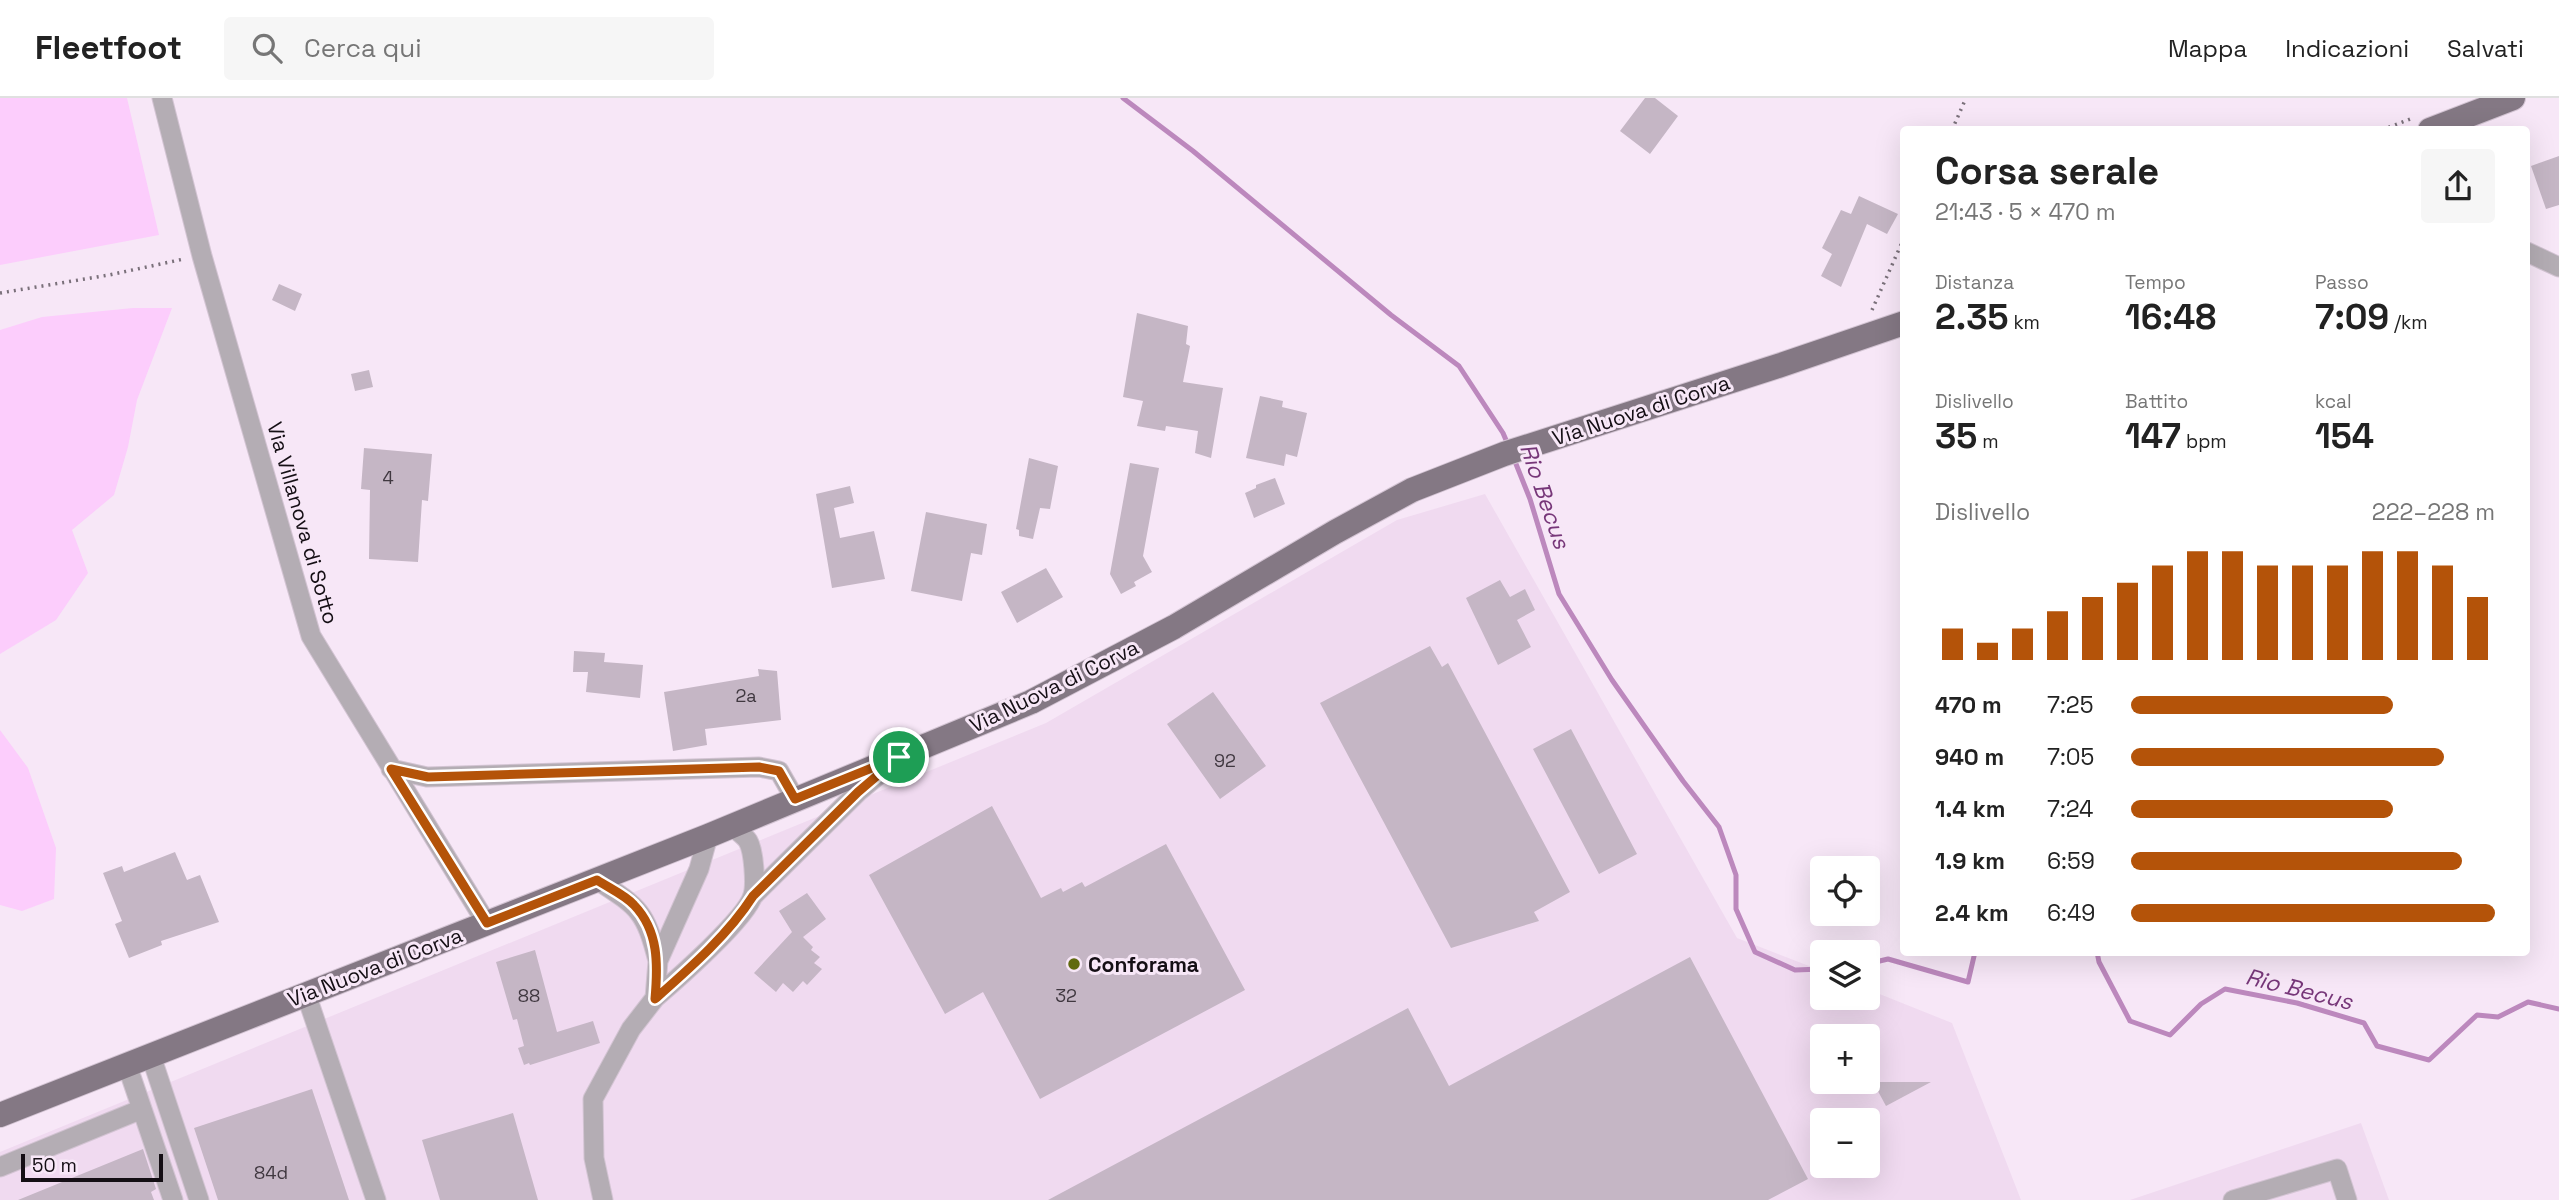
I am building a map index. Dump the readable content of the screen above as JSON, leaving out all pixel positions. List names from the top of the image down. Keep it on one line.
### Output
{"streets":{"main road":["Via Nuova di Corva"],"street":["Via Villanova di Sotto"]},"crossings":[["Via Nuova di Corva","Via Villanova di Sotto"]],"water":["Rio Becus"],"places":["Conforama"],"house_numbers":["4","2a","92","88","32","84d"],"scale_bar":"50 m","page":{"header":"Fleetfoot","search":"Cerca qui","nav":["Mappa","Indicazioni","Salvati"],"heading":["Corsa serale","21:43 · 5 × 470 m"],"stats":[["Distanza","2.35 km"],["Tempo","16:48"],["Passo","7:09 /km"],["Dislivello","35 m"],["Battito","147 bpm"],["kcal","154"]],"chart":["Dislivello","222–228 m"],"list":[{"name":"470 m","note":"7:25"},{"name":"940 m","note":"7:05"},{"name":"1.4 km","note":"7:24"},{"name":"1.9 km","note":"6:59"},{"name":"2.4 km","note":"6:49"}],"map_buttons":["+","−"],"scale":"50 m"}}
